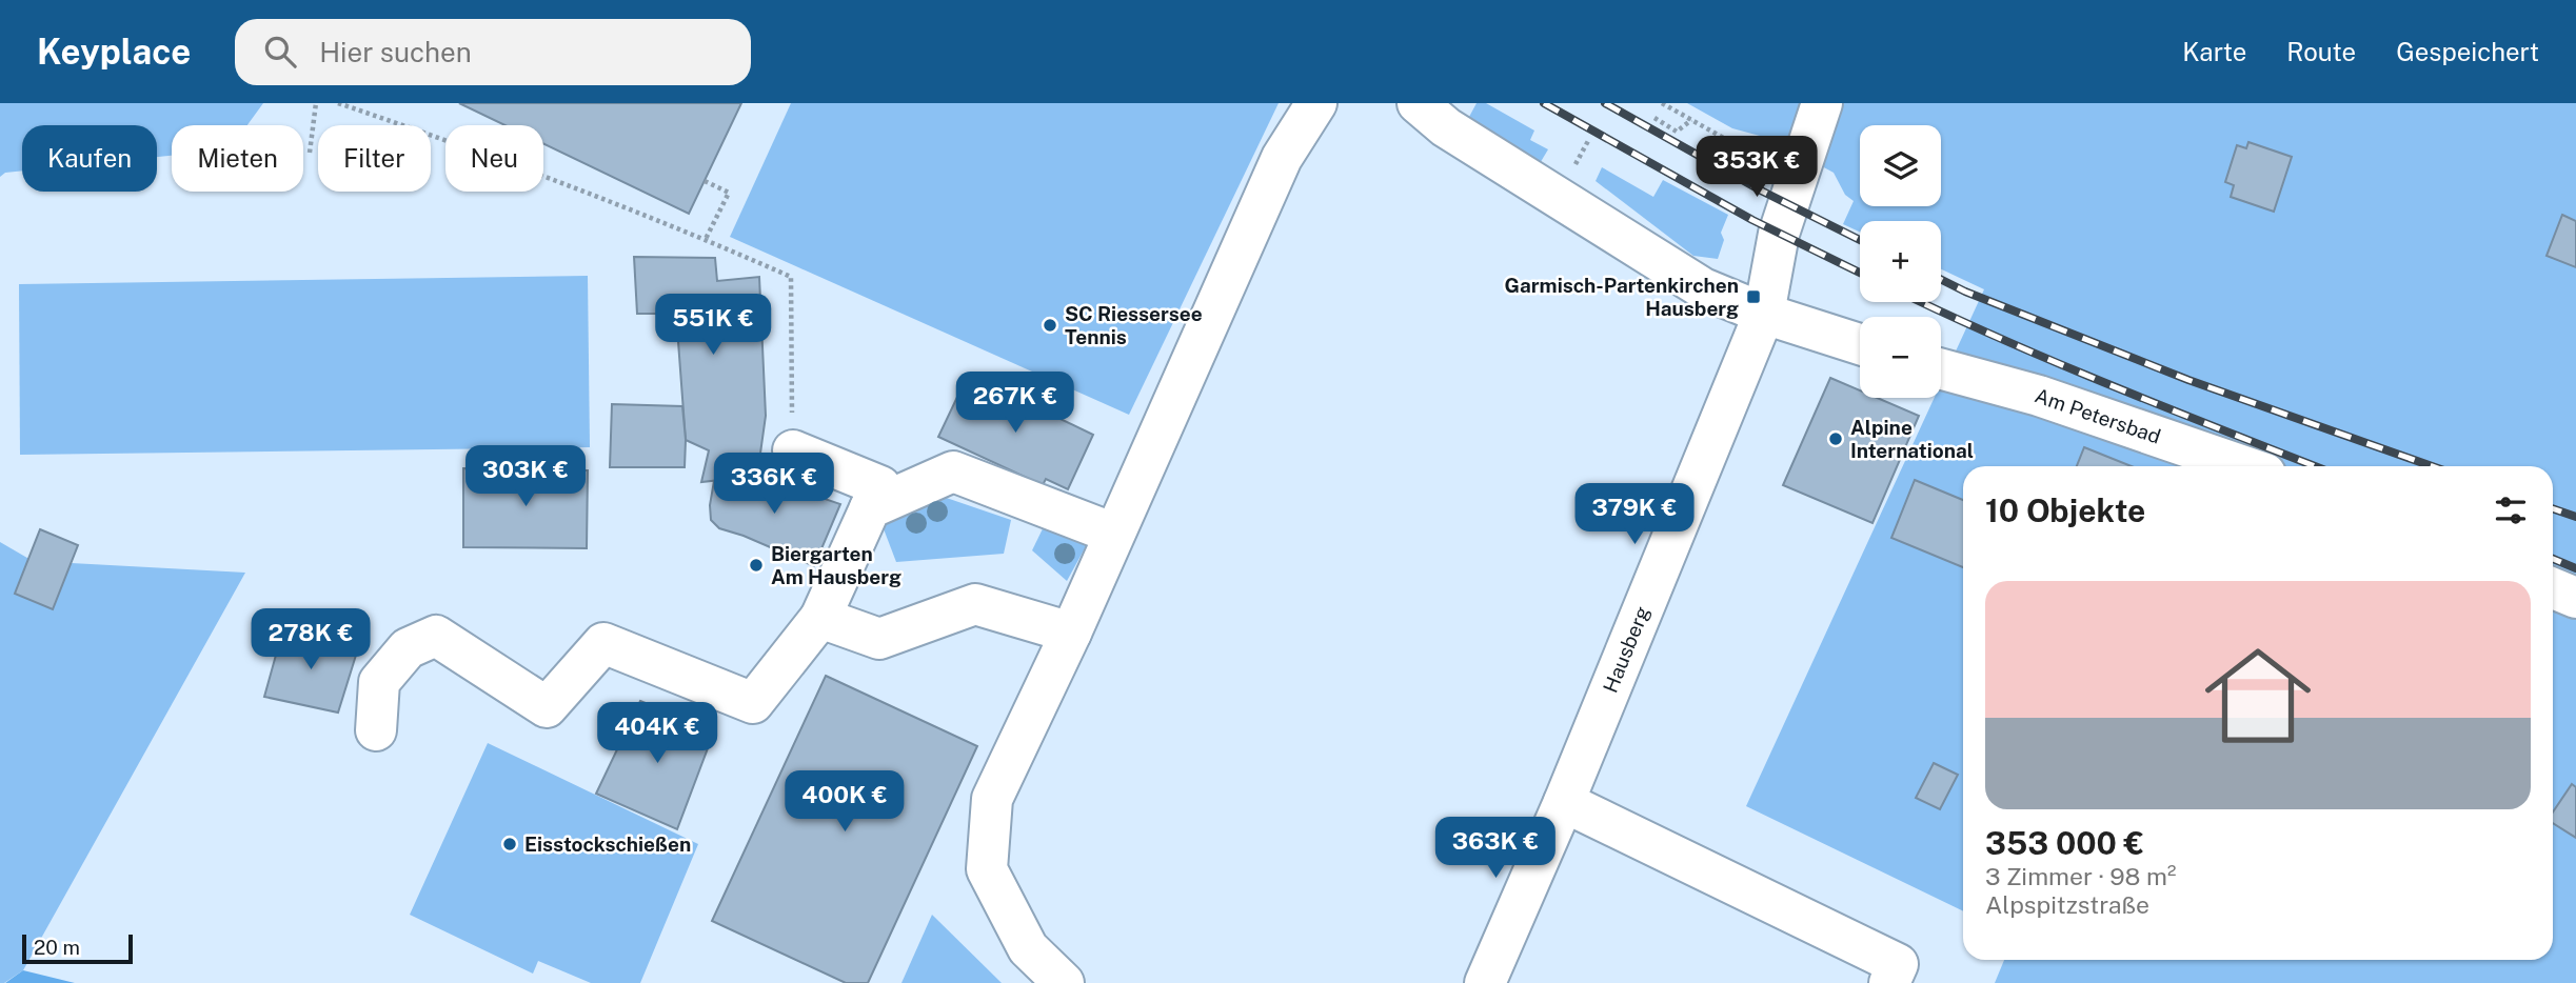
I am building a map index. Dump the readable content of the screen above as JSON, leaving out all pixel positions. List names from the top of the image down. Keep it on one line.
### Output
{"streets":{"street":["Am Petersbad","Hausberg"]},"places":{"transit":["Garmisch-Partenkirchen Hausberg"],"other":["SC Riessersee Tennis","Alpine International","Biergarten Am Hausberg","Eisstockschießen"]},"scale_bar":"20 m","page":{"header":"Keyplace","search":"Hier suchen","nav":["Karte","Route","Gespeichert"],"map_buttons":["+","−"],"chip":["Kaufen","Mieten","Filter","Neu"],"price":["353K €","551K €","267K €","303K €","336K €","379K €","278K €","404K €","400K €","363K €"],"heading":"10 Objekte","list":[{"name":"353 000 €","note":"3 Zimmer · 98 m² · Alpspitzstraße"}],"scale":"20 m"}}
